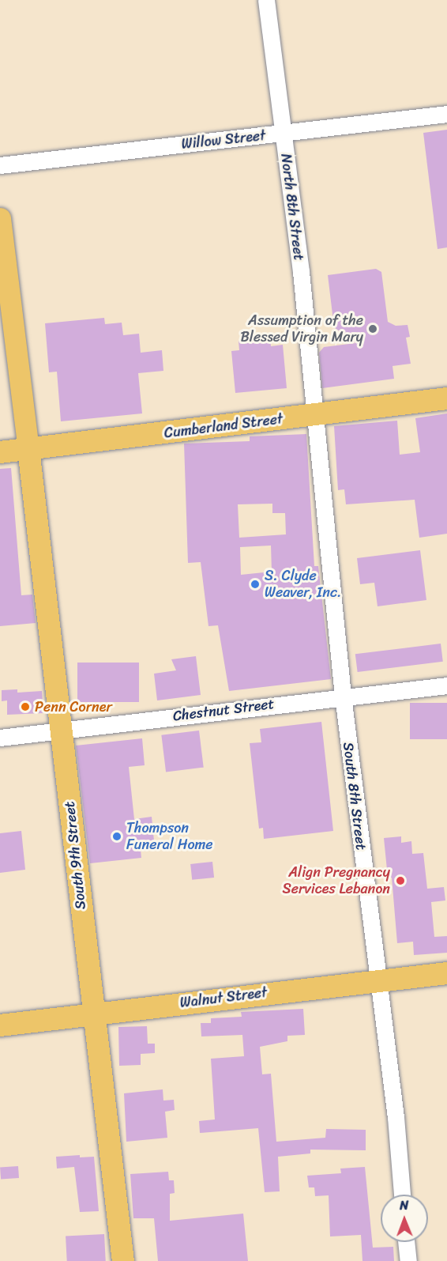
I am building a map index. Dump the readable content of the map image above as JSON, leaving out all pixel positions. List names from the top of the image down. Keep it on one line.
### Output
{"streets":{"highway":["Cumberland Street","South 9th Street","Walnut Street"],"street":["Willow Street","North 8th Street","Chestnut Street","South 8th Street"]},"crossings":[["Willow Street","North 8th Street"],["North 8th Street","Cumberland Street"],["North 8th Street","South 8th Street"],["Cumberland Street","South 8th Street"],["Cumberland Street","South 9th Street"],["Chestnut Street","South 8th Street"],["Chestnut Street","South 9th Street"],["South 8th Street","Walnut Street"],["South 9th Street","Walnut Street"]],"places":["Assumption of the Blessed Virgin Mary","S. Clyde Weaver, Inc.","Penn Corner","Thompson Funeral Home","Align Pregnancy Services Lebanon"],"north":"top"}
